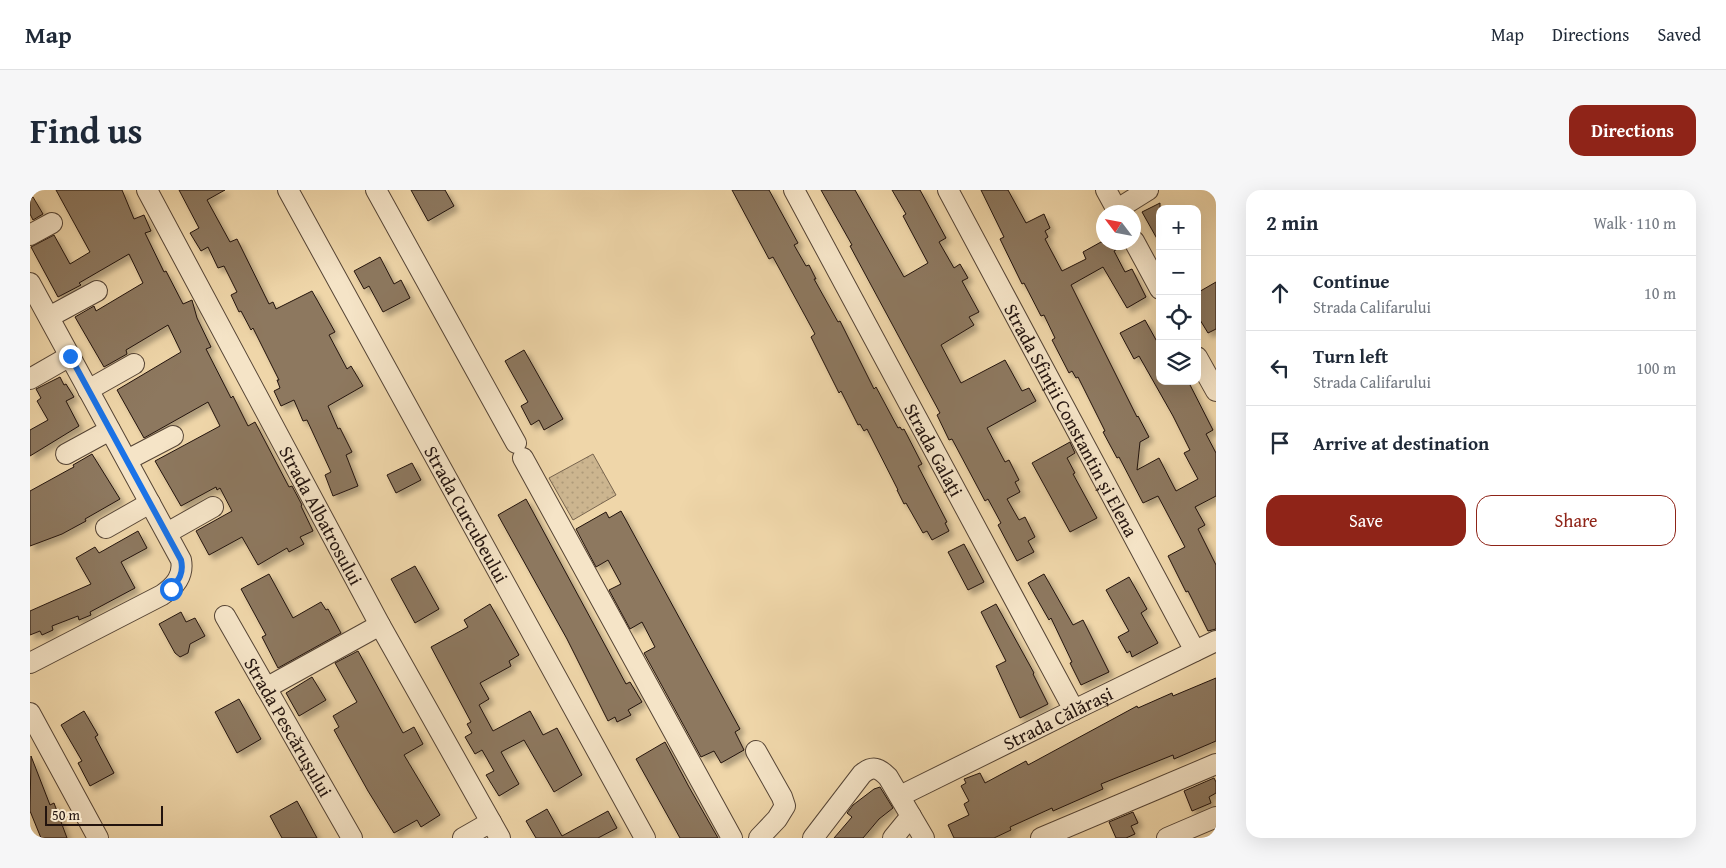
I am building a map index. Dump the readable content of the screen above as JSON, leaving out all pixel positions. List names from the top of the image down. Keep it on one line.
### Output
{"streets":{"street":["Strada Sfinții Constantin și Elena","Strada Galați","Strada Albatrosului","Strada Curcubeului","Strada Călărași","Strada Pescărușului"]},"crossings":[["Strada Sfinții Constantin și Elena","Strada Călărași"],["Strada Galați","Strada Călărași"]],"scale_bar":"50 m","north":"top left","page":{"header":"Map","nav":["Map","Directions","Saved"],"title":"Find us","buttons":["Directions",["Save","Share"]],"heading":["2 min","Walk · 110 m"],"map_buttons":["+","−"],"list":[["Continue","Strada Califarului","10 m"],["Turn left","Strada Califarului","100 m"],"Arrive at destination"],"scale":"50 m"}}
